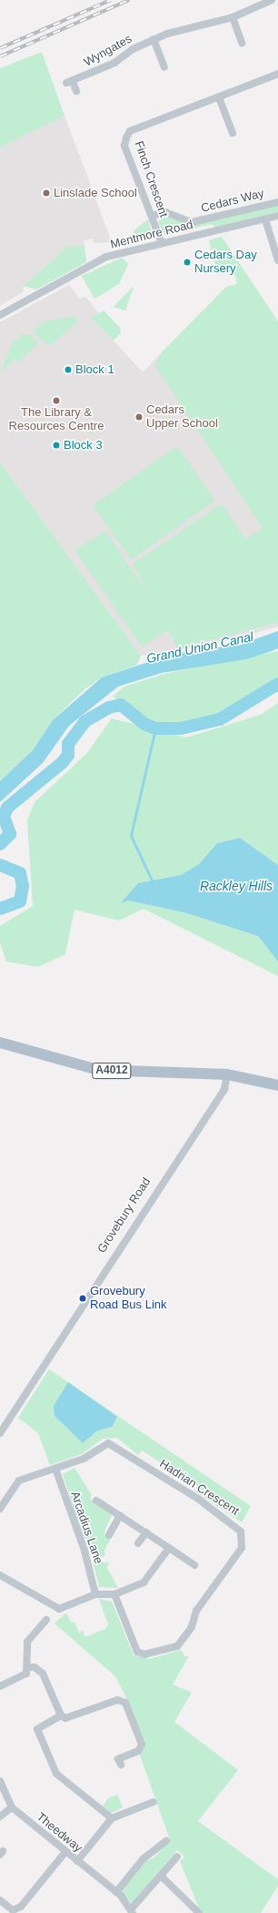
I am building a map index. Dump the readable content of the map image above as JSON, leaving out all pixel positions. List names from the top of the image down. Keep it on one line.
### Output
{"streets":{"main road":["A4012"],"street":["Wyngates","Finch Crescent","Cedars Way","Mentmore Road","Grovebury Road","Hadrian Crescent","Arcadius Lane","Theedway"]},"crossings":[["Finch Crescent","Cedars Way"],["Finch Crescent","Mentmore Road"],["A4012","Grovebury Road"],["Hadrian Crescent","Arcadius Lane"]],"water":["Grand Union Canal","Rackley Hills"],"places":["Linslade School","Cedars Day Nursery","Block 1","The Library & Resources Centre","Cedars Upper School","Block 3","Grovebury Road Bus Link"]}
